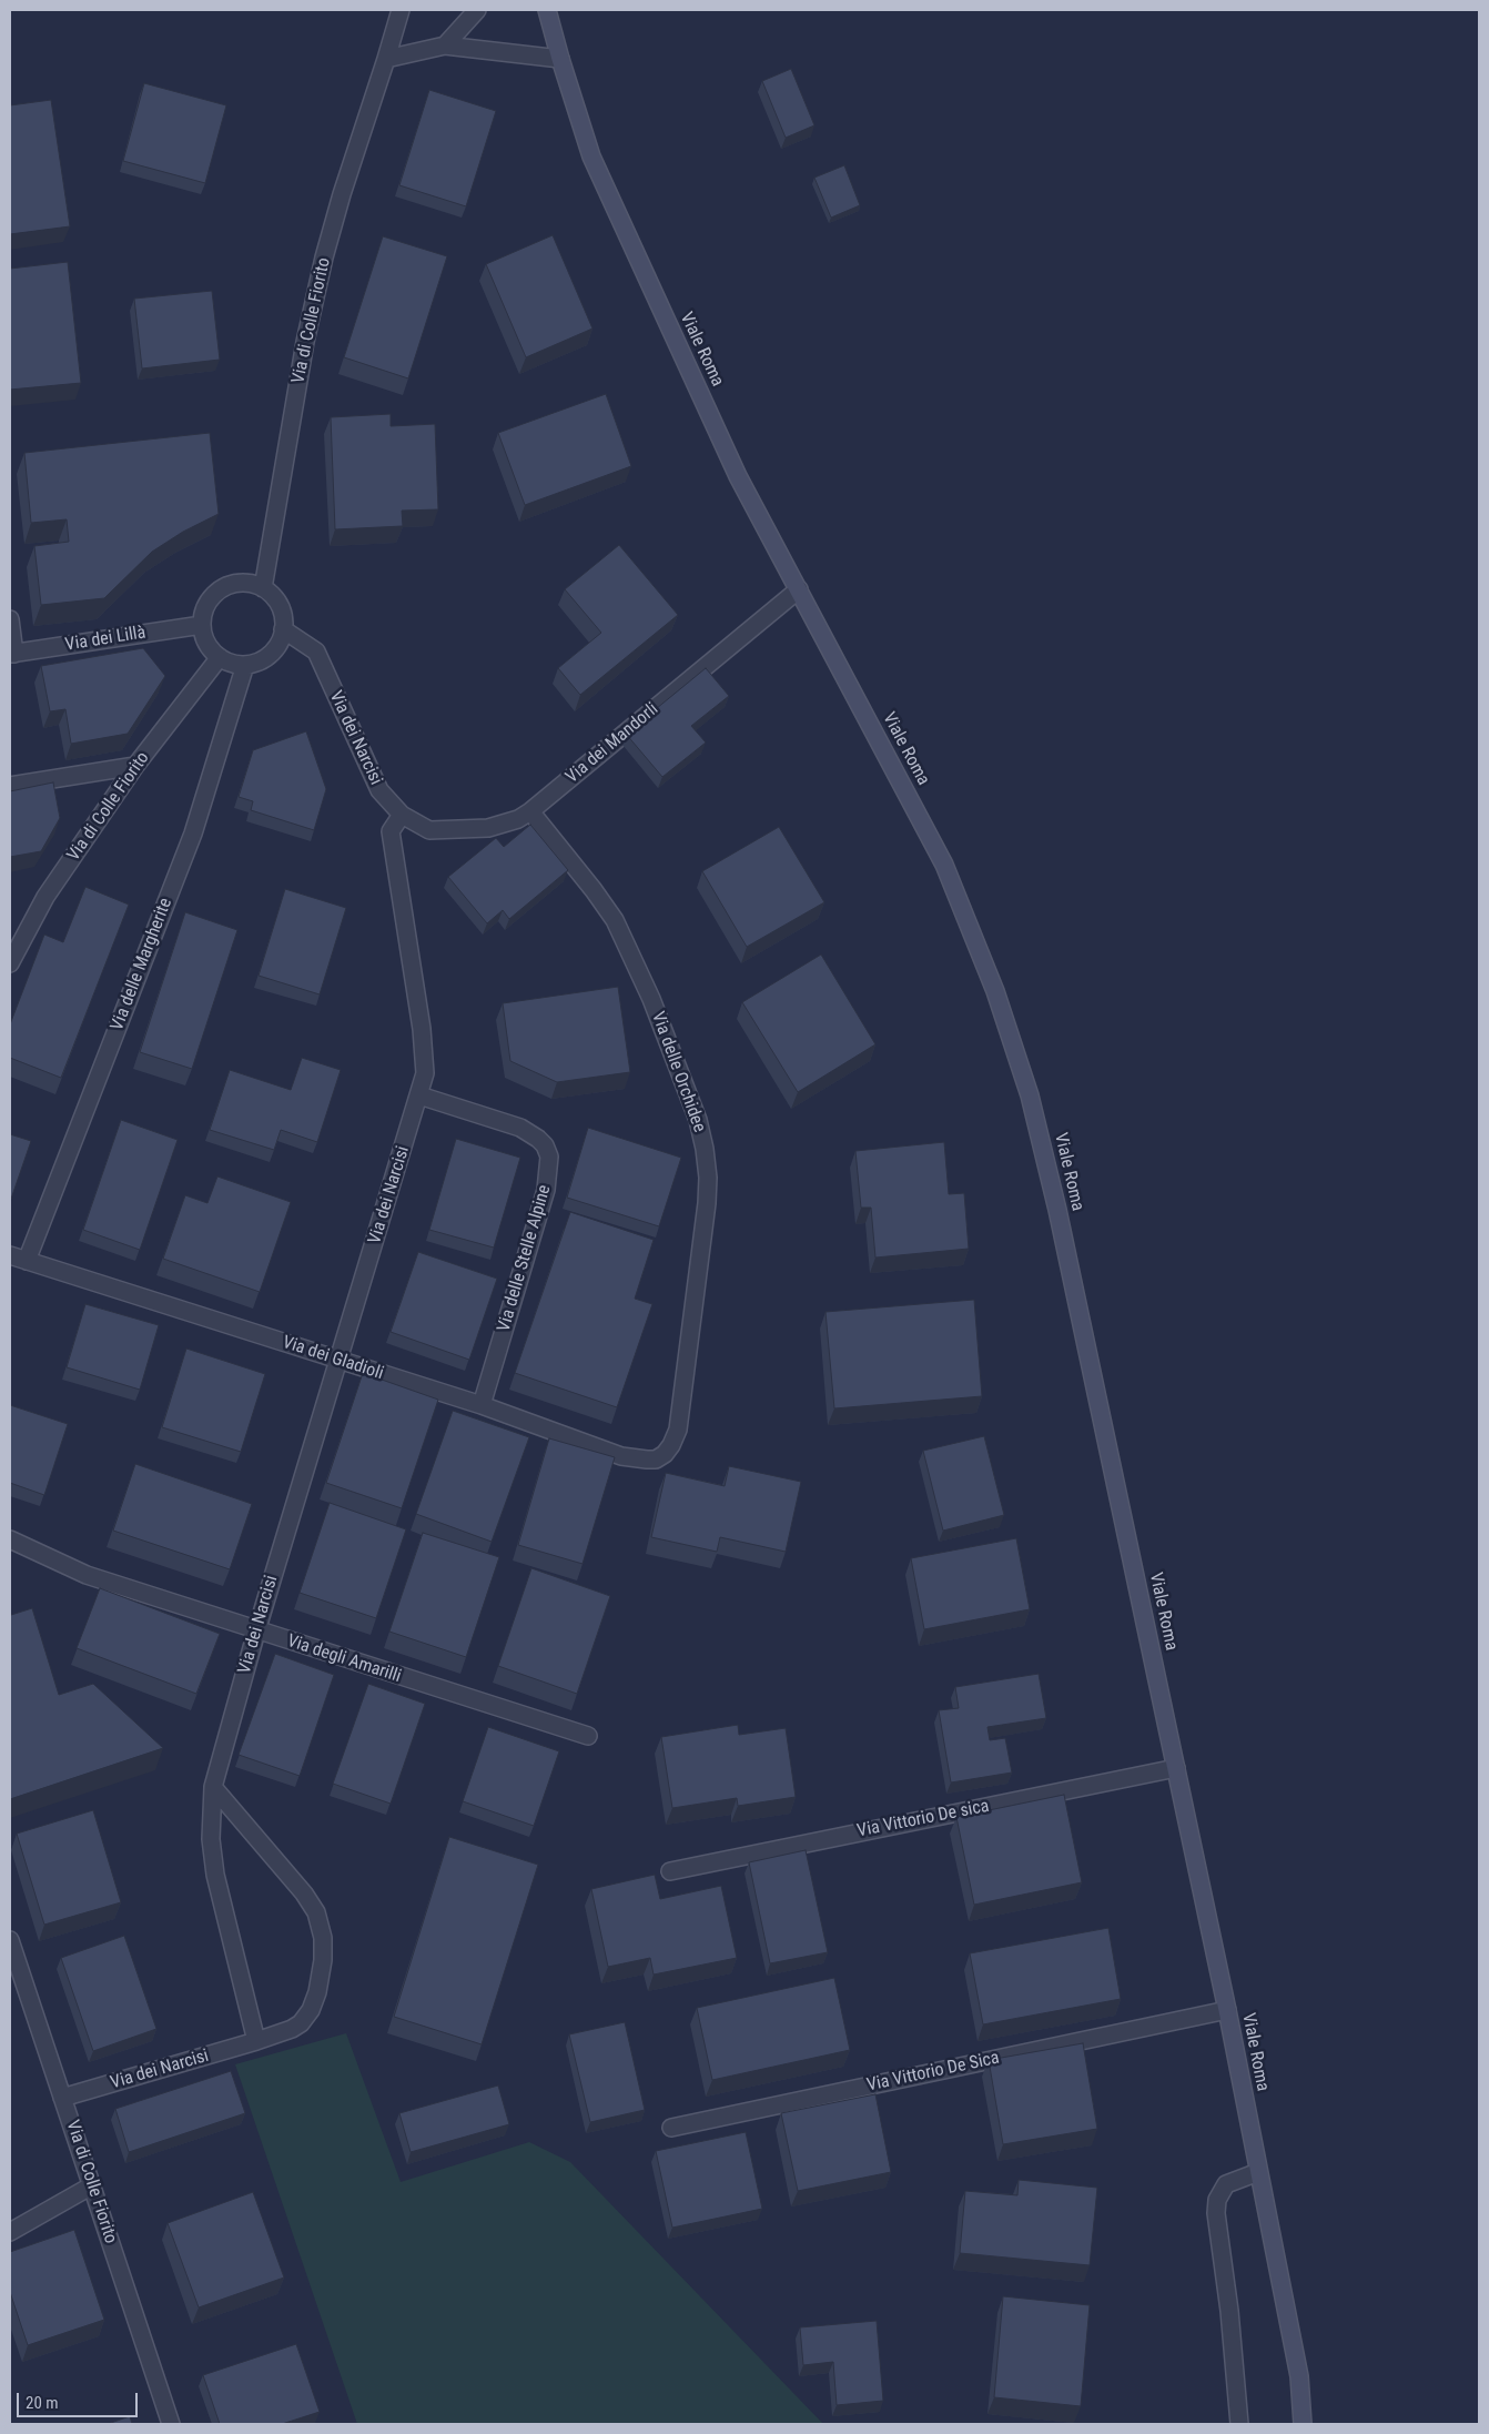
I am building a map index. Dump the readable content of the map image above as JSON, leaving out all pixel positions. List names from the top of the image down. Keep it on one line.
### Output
{"streets":{"street":["Via di Colle Fiorito","Viale Roma","Via dei Lillà","Via dei Narcisi","Via dei Mandorli","Via delle Margherite","Via delle Orchidee","Via delle Stelle Alpine","Via dei Gladioli","Via degli Amarilli","Via Vittorio De sica","Via Vittorio De Sica"]},"crossings":[["Via di Colle Fiorito","Via dei Lillà"],["Via di Colle Fiorito","Via dei Narcisi"],["Via di Colle Fiorito","Via delle Margherite"],["Viale Roma","Via dei Mandorli"],["Viale Roma","Via Vittorio De sica"],["Viale Roma","Via Vittorio De Sica"],["Via dei Lillà","Via dei Narcisi"],["Via dei Lillà","Via delle Margherite"],["Via dei Narcisi","Via dei Mandorli"],["Via dei Narcisi","Via delle Margherite"],["Via dei Narcisi","Via delle Stelle Alpine"],["Via dei Narcisi","Via dei Gladioli"],["Via dei Narcisi","Via degli Amarilli"],["Via dei Mandorli","Via delle Orchidee"],["Via delle Margherite","Via dei Gladioli"],["Via delle Orchidee","Via dei Gladioli"],["Via delle Stelle Alpine","Via dei Gladioli"]],"scale_bar":"20 m"}
